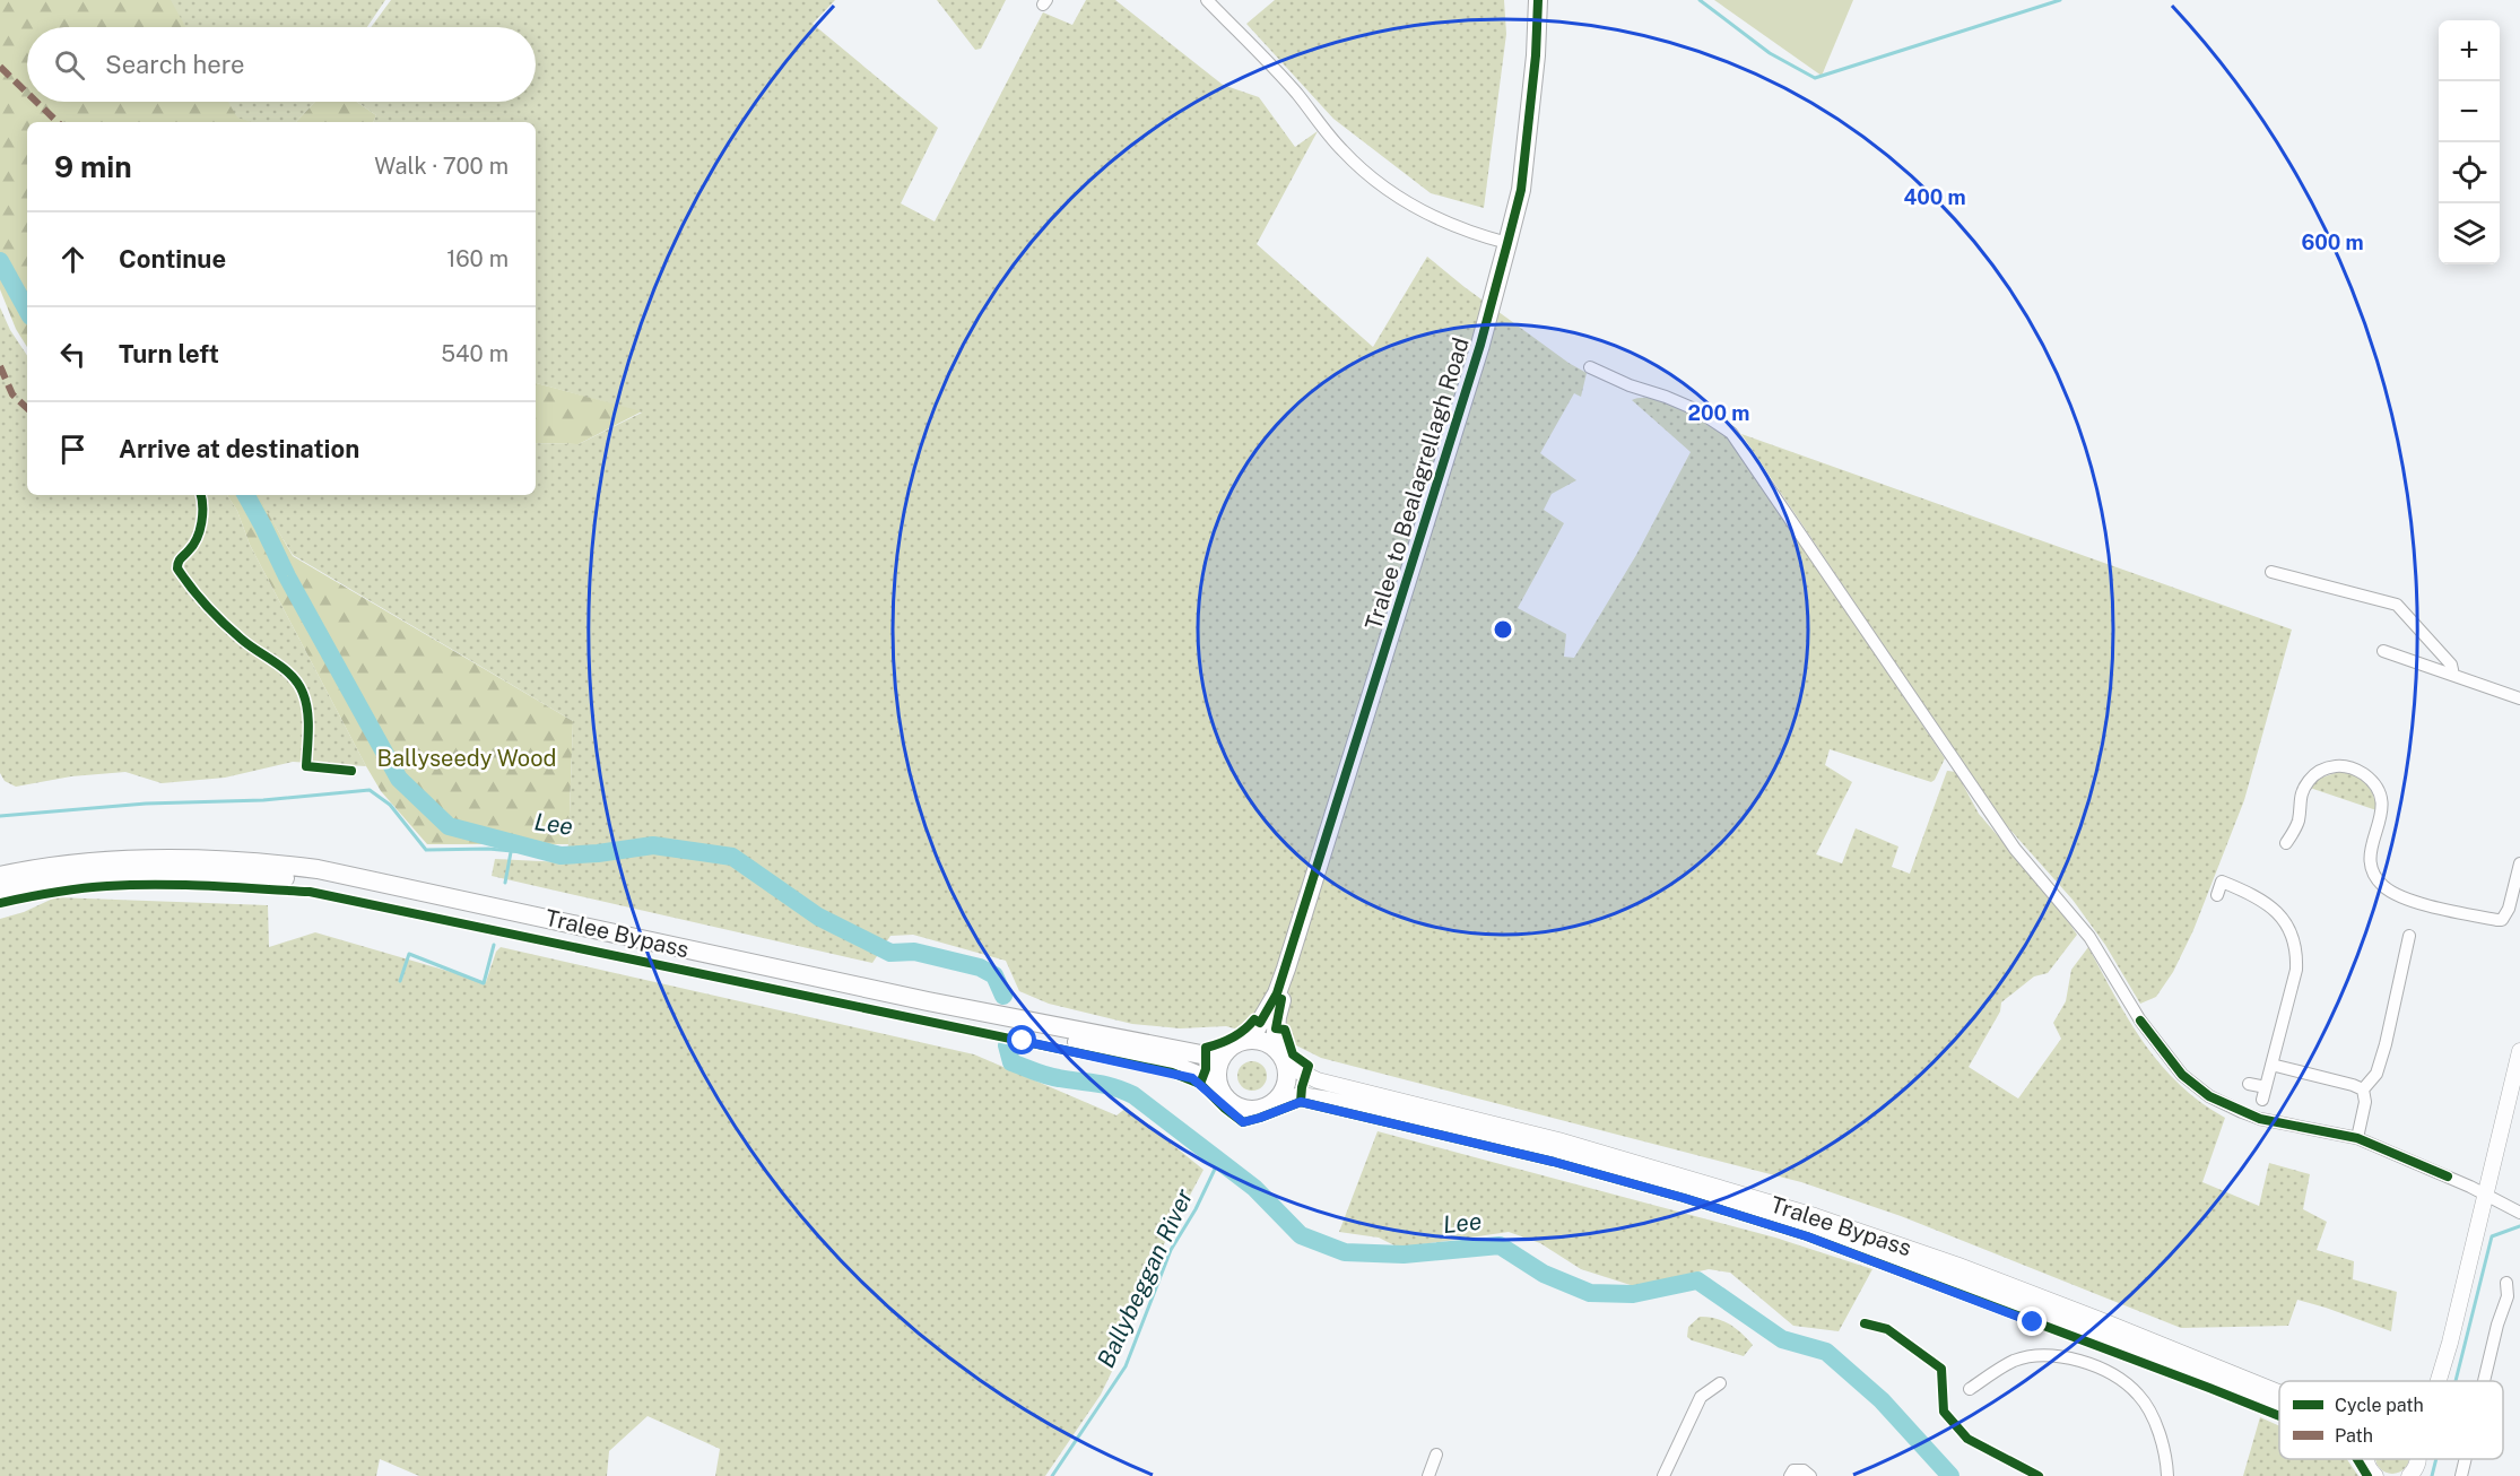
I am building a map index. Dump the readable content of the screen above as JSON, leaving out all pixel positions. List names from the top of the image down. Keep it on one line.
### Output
{"streets":{"highway":["Tralee to Bealagrellagh Road","Tralee Bypass"]},"crossings":[["Tralee to Bealagrellagh Road","Tralee Bypass"]],"water":["Lee","Ballybeggan River"],"parks":["Ballyseedy Wood"],"legend":["Cycle path","Path"],"page":{"map_buttons":["+","−"],"search":"Search here","heading":["9 min","Walk · 700 m"],"list":[["Continue","160 m"],["Turn left","540 m"],"Arrive at destination"]},"rings":["400 m","600 m","200 m"]}
